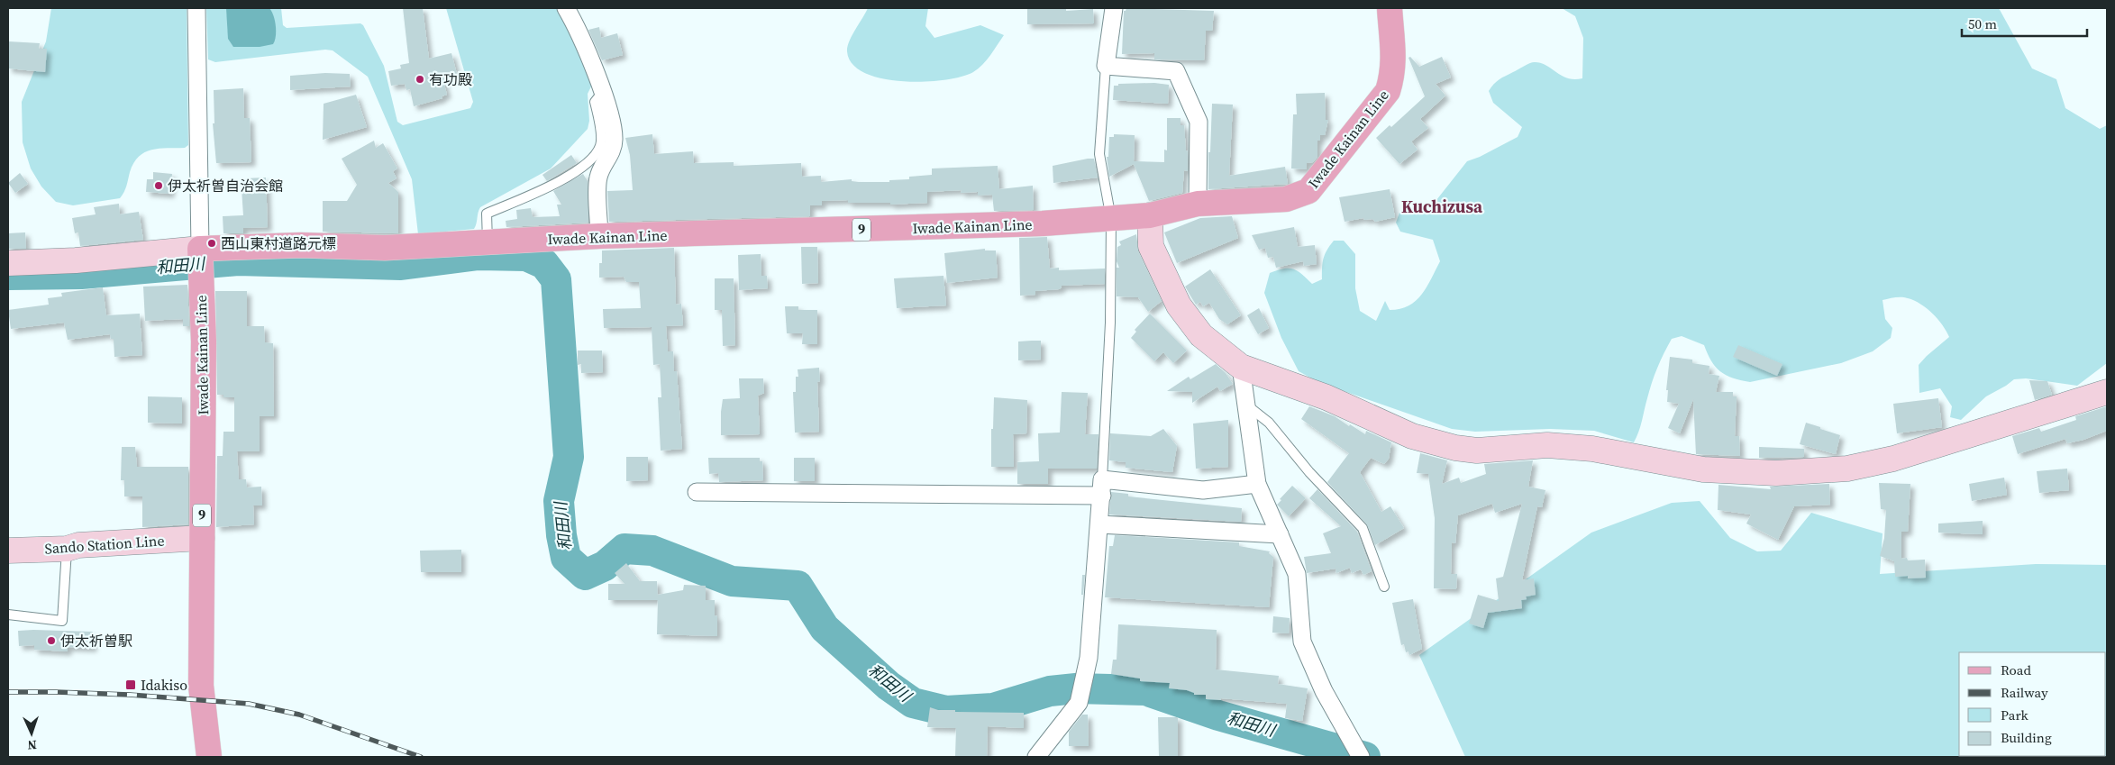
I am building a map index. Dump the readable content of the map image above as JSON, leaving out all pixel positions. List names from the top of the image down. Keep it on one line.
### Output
{"streets":{"main road":["Iwade Kainan Line","9"],"street":["Sando Station Line"]},"crossings":[["Iwade Kainan Line","Sando Station Line"]],"districts":["Kuchizusa"],"water":["和田川"],"places":{"other":["有功殿","伊太祈曽自治会館","西山東村道路元標","伊太祈曽駅"],"transit":["Idakiso"]},"legend":["Road","Railway","Park","Building"],"scale_bar":"50 m","north":"bottom"}
